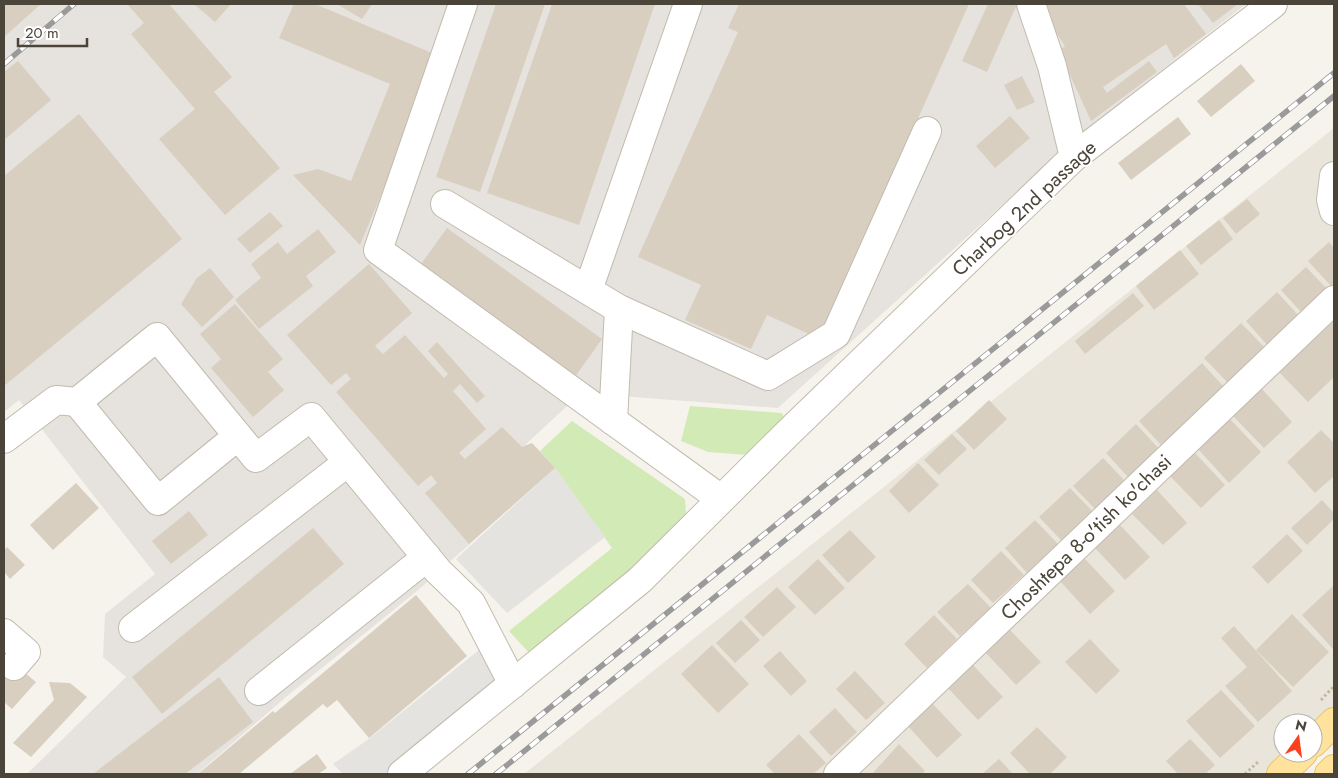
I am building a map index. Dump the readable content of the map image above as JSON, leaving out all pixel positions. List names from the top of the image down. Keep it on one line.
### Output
{"streets":{"street":["Charbog 2nd passage","Choshtepa 8-o'tish ko'chasi"]},"scale_bar":"20 m","north":"top"}
